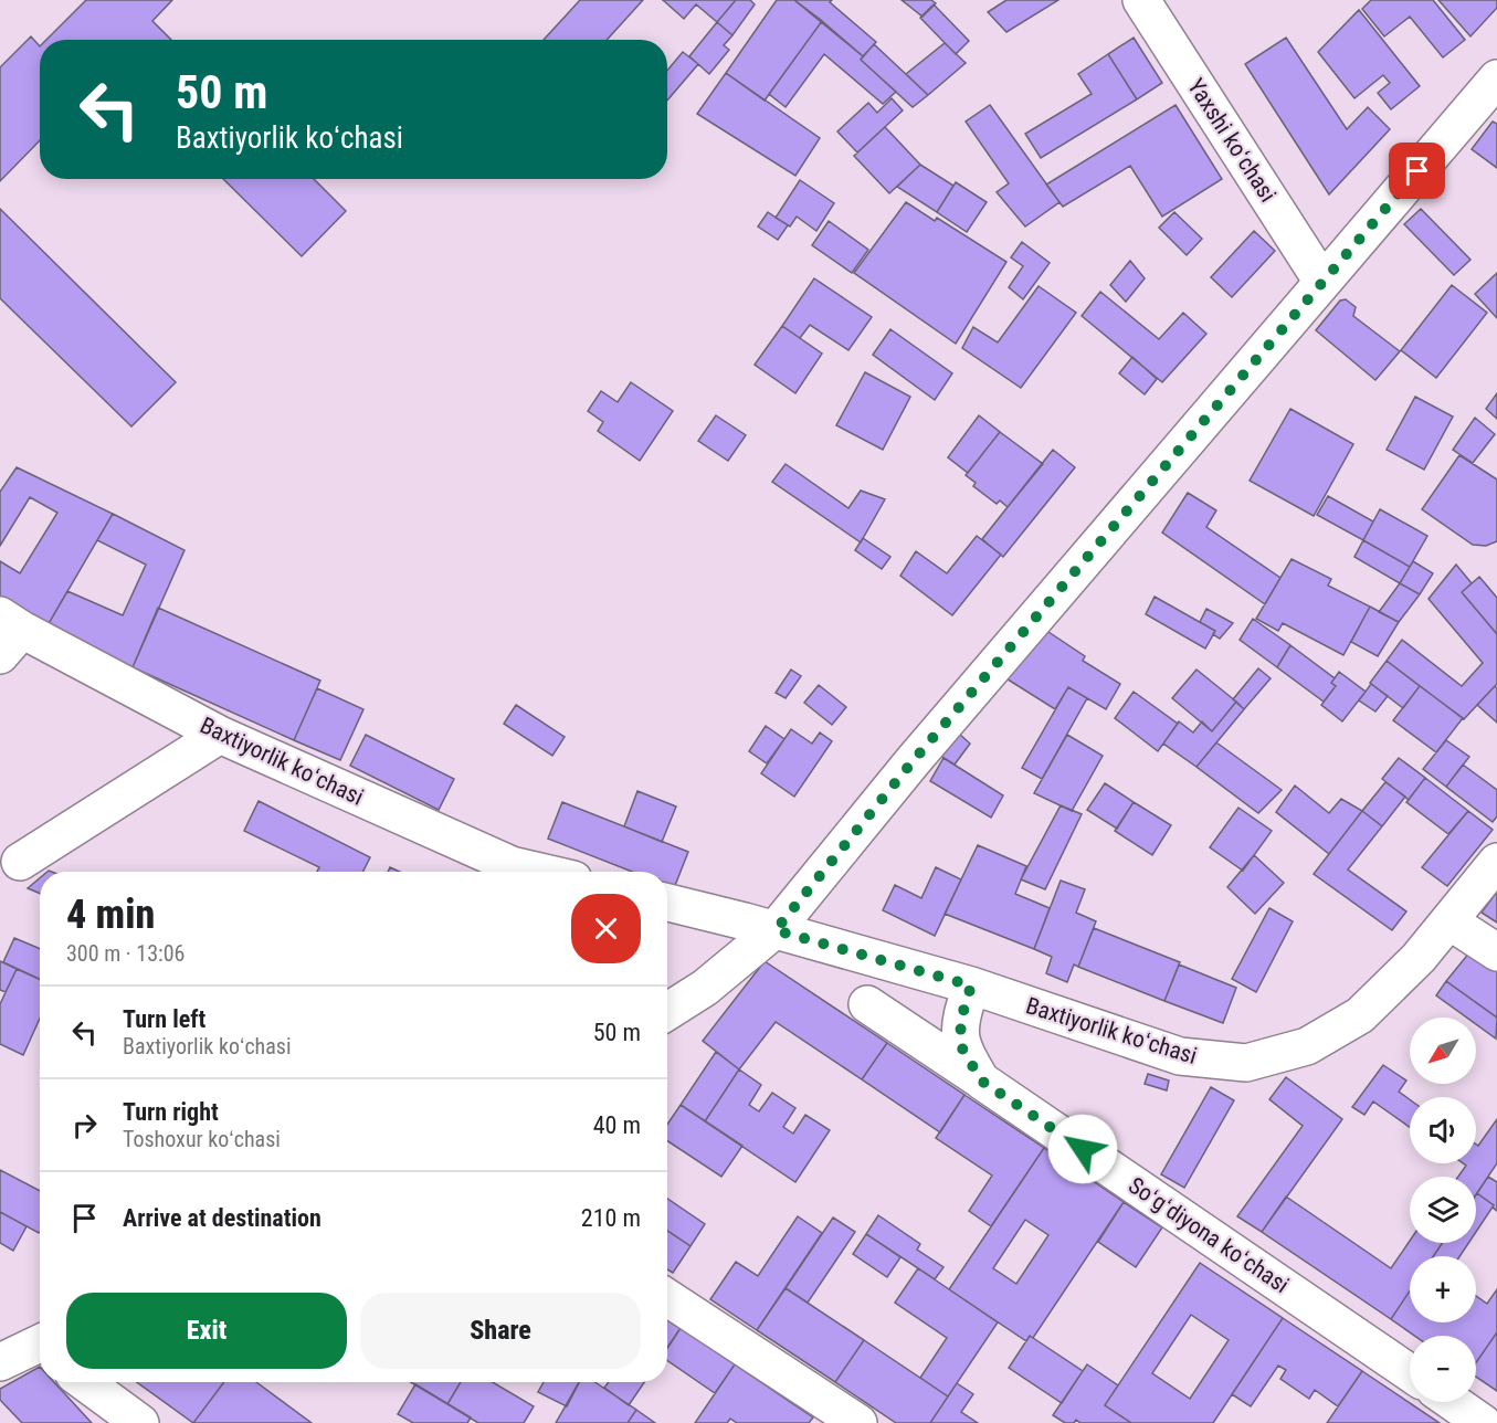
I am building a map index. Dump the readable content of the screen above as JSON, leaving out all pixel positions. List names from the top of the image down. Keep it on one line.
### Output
{"streets":{"street":["Yaxshi koʻchasi","Baxtiyorlik koʻchasi","Soʻgʻdiyona koʻchasi"]},"crossings":[["Baxtiyorlik koʻchasi","Soʻgʻdiyona koʻchasi"]],"north":"bottom left","page":{"turn":["50 m","Baxtiyorlik koʻchasi"],"heading":["4 min","300 m · 13:06"],"list":[{"name":"Turn left","note":"Baxtiyorlik koʻchasi","value":"50 m"},{"name":"Turn right","note":"Toshoxur koʻchasi","value":"40 m"},{"name":"Arrive at destination","value":"210 m"}],"map_buttons":["+","−"],"buttons":["Exit","Share"]}}
